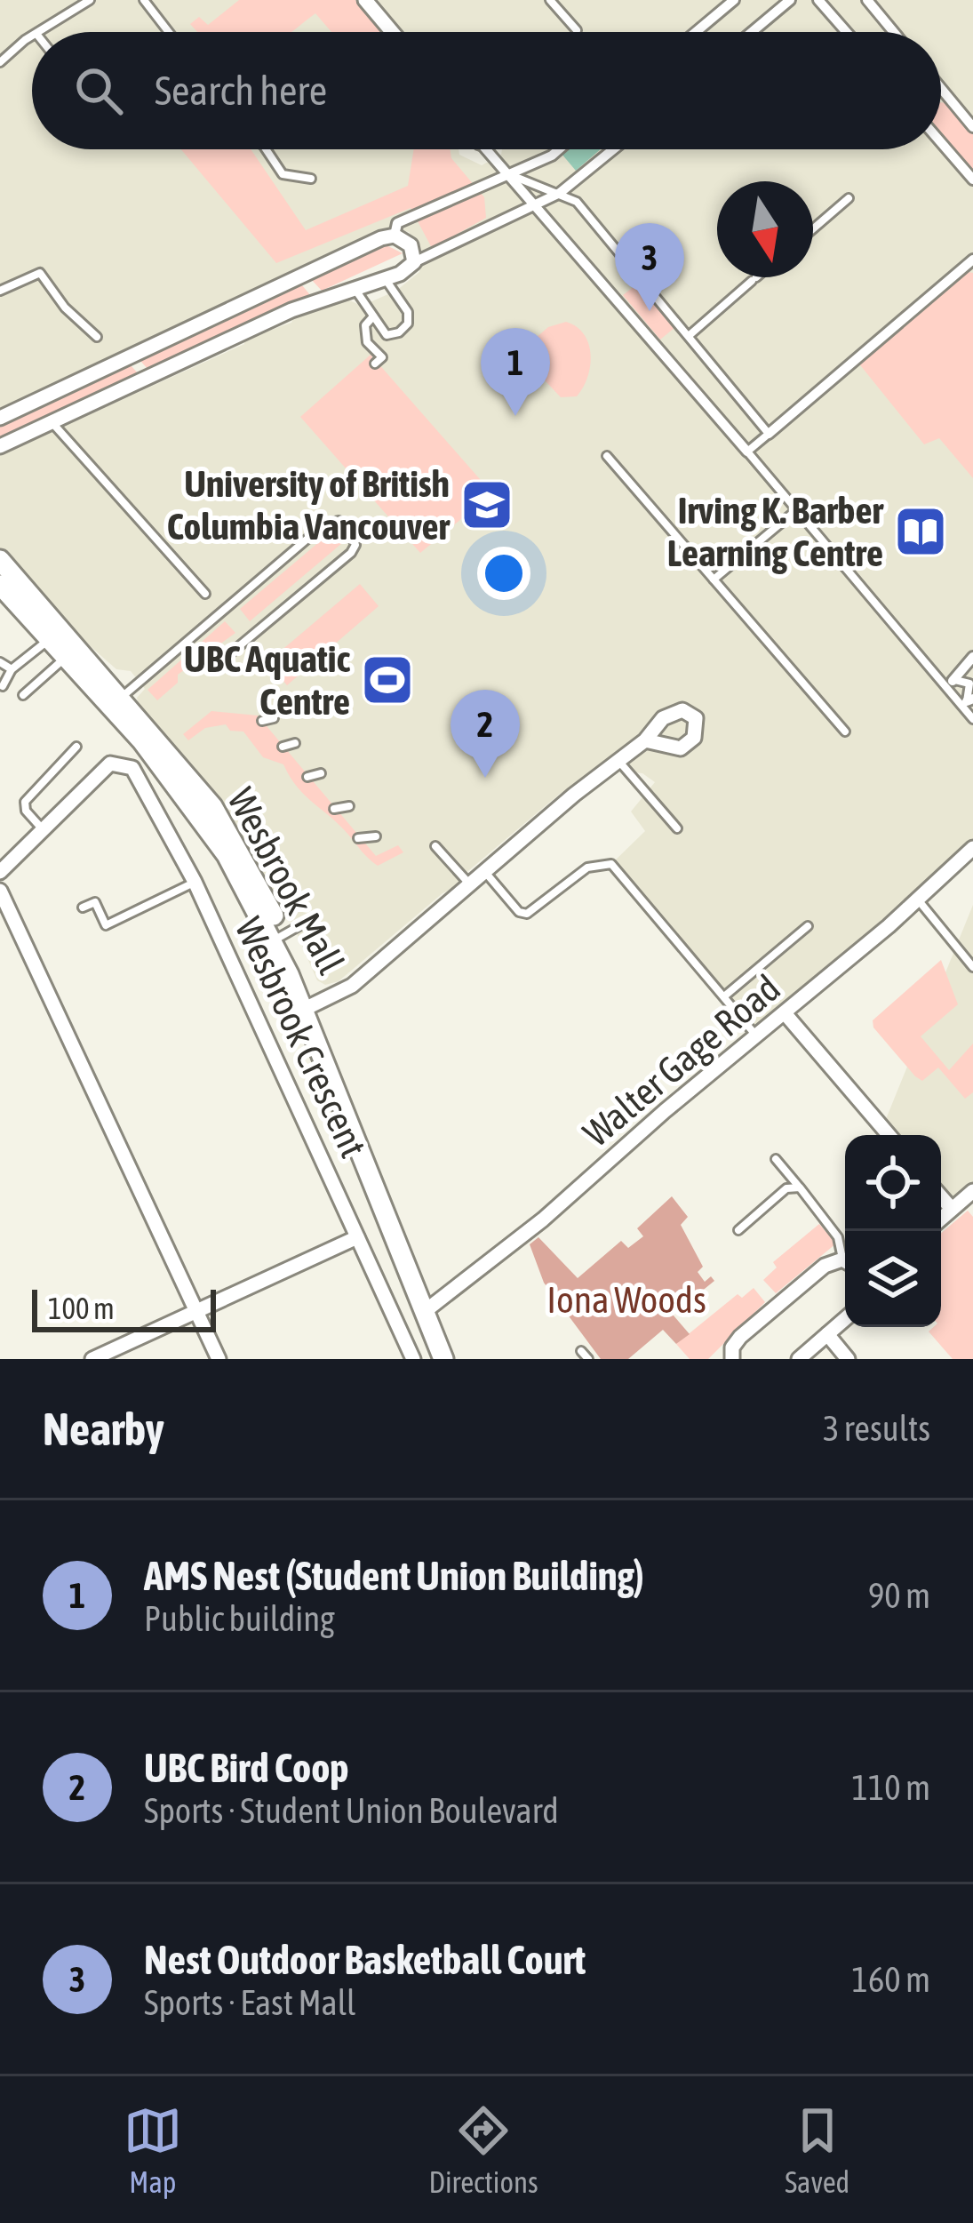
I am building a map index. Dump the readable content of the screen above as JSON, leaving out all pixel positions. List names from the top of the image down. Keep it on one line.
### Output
{"streets":{"main road":["Wesbrook Mall"],"street":["Wesbrook Crescent","Walter Gage Road"]},"crossings":[["Wesbrook Mall","Walter Gage Road"]],"parks":["Iona Woods"],"places":{"school or university":["University of British Columbia Vancouver"],"library":["Irving K. Barber Learning Centre"],"sports":["UBC Aquatic Centre"]},"scale_bar":"100 m","north":"bottom","page":{"search":"Search here","pins":["3","1","2"],"scale":"100 m","heading":["Nearby","3 results"],"list":[{"mark":"1","name":"AMS Nest (Student Union Building)","note":"Public building","value":"90 m"},{"mark":"2","name":"UBC Bird Coop","note":"Sports · Student Union Boulevard","value":"110 m"},{"mark":"3","name":"Nest Outdoor Basketball Court","note":"Sports · East Mall","value":"160 m"}],"nav":["Map","Directions","Saved"]}}
